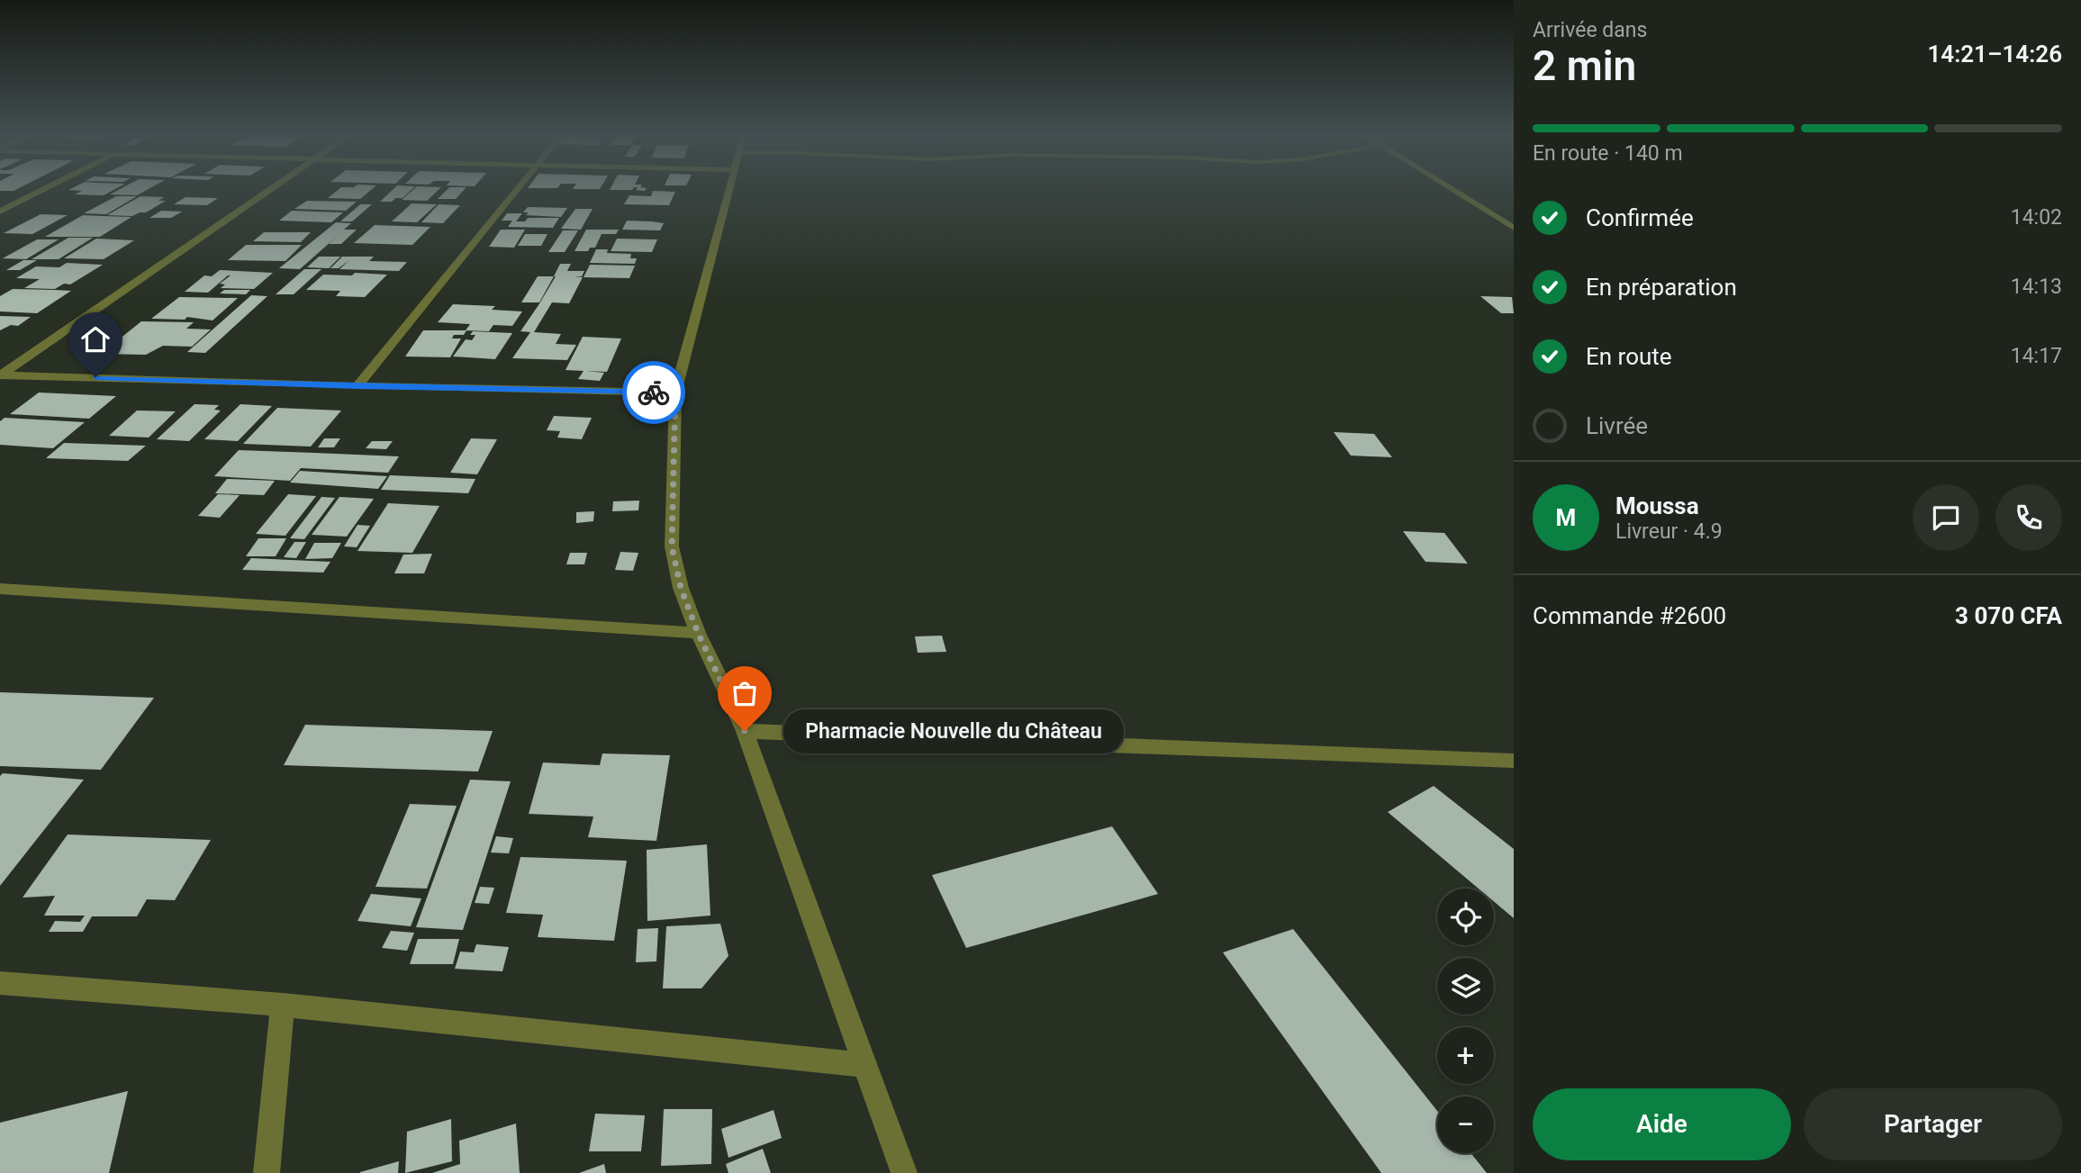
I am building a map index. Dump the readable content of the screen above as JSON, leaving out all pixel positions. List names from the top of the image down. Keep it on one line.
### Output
{"places":["Pharmacie Nouvelle du Château"],"page":{"heading":["2 min","Arrivée dans","14:21–14:26"],"panel":["Moussa","Livreur · 4.9","Commande #2600","3 070 CFA"],"bar":"En route · 140 m","list":[["Confirmée","14:02"],["En préparation","14:13"],["En route","14:17"],"Livrée"],"round":"M","bubble":"Pharmacie Nouvelle du Château","map_buttons":["+","−"],"buttons":["Aide","Partager"]}}
